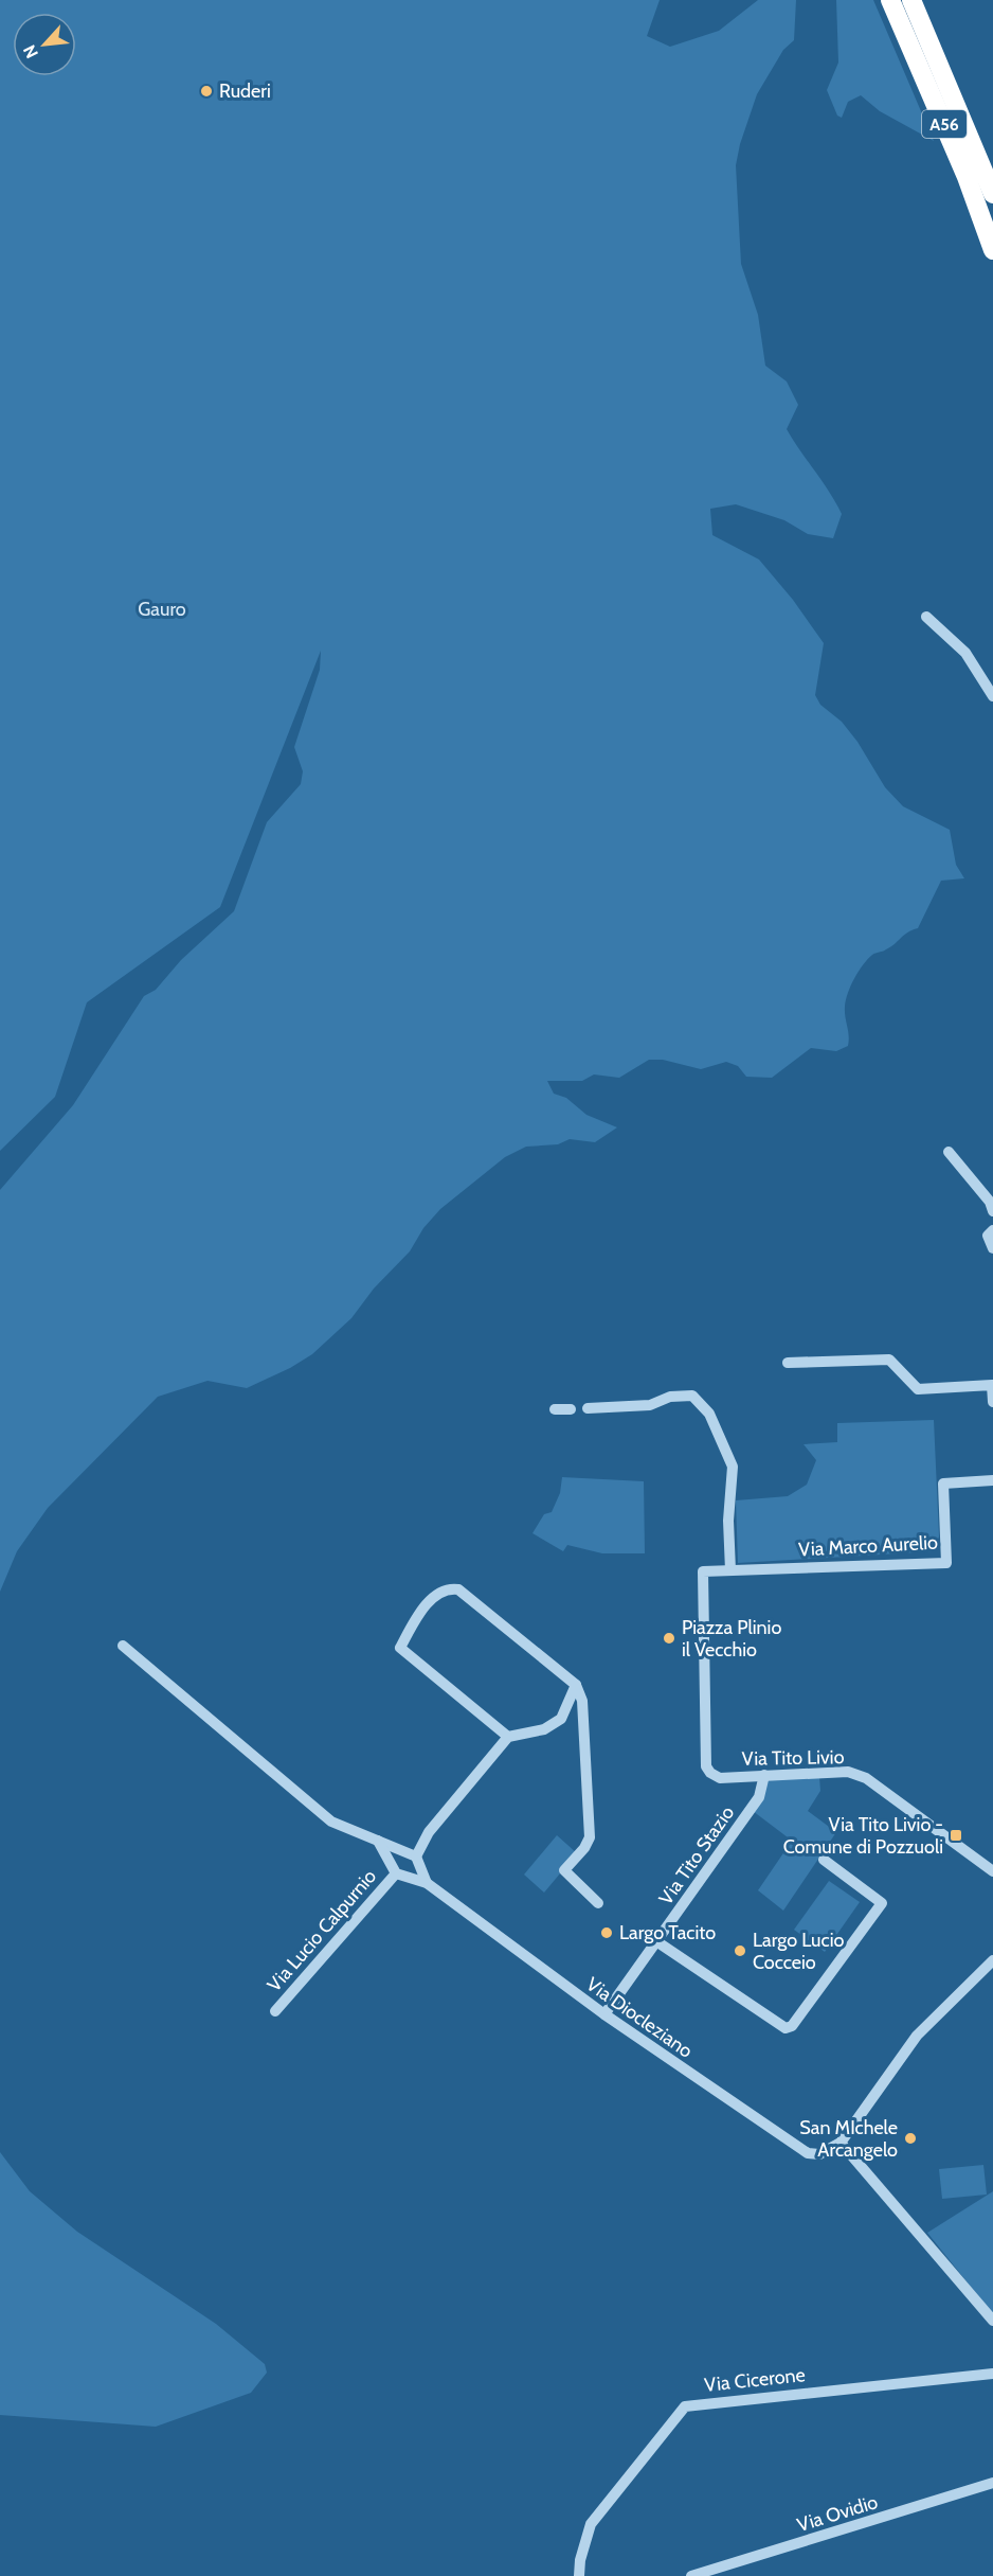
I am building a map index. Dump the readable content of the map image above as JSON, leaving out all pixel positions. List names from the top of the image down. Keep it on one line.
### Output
{"streets":{"highway":["A56"],"street":["Via Marco Aurelio","Via Tito Livio","Via Tito Stazio","Via Lucio Calpurnio","Via Diocleziano","Via Cicerone","Via Ovidio"]},"crossings":[["Via Marco Aurelio","Via Tito Livio"],["Via Tito Livio","Via Tito Stazio"],["Via Tito Stazio","Via Diocleziano"],["Via Lucio Calpurnio","Via Diocleziano"]],"parks":["Gauro"],"places":{"other":["Ruderi","Piazza Plinio il Vecchio","Largo Tacito","Largo Lucio Cocceio","San MIchele Arcangelo"],"transit":["Via Tito Livio - Comune di Pozzuoli"]},"north":"bottom left"}
